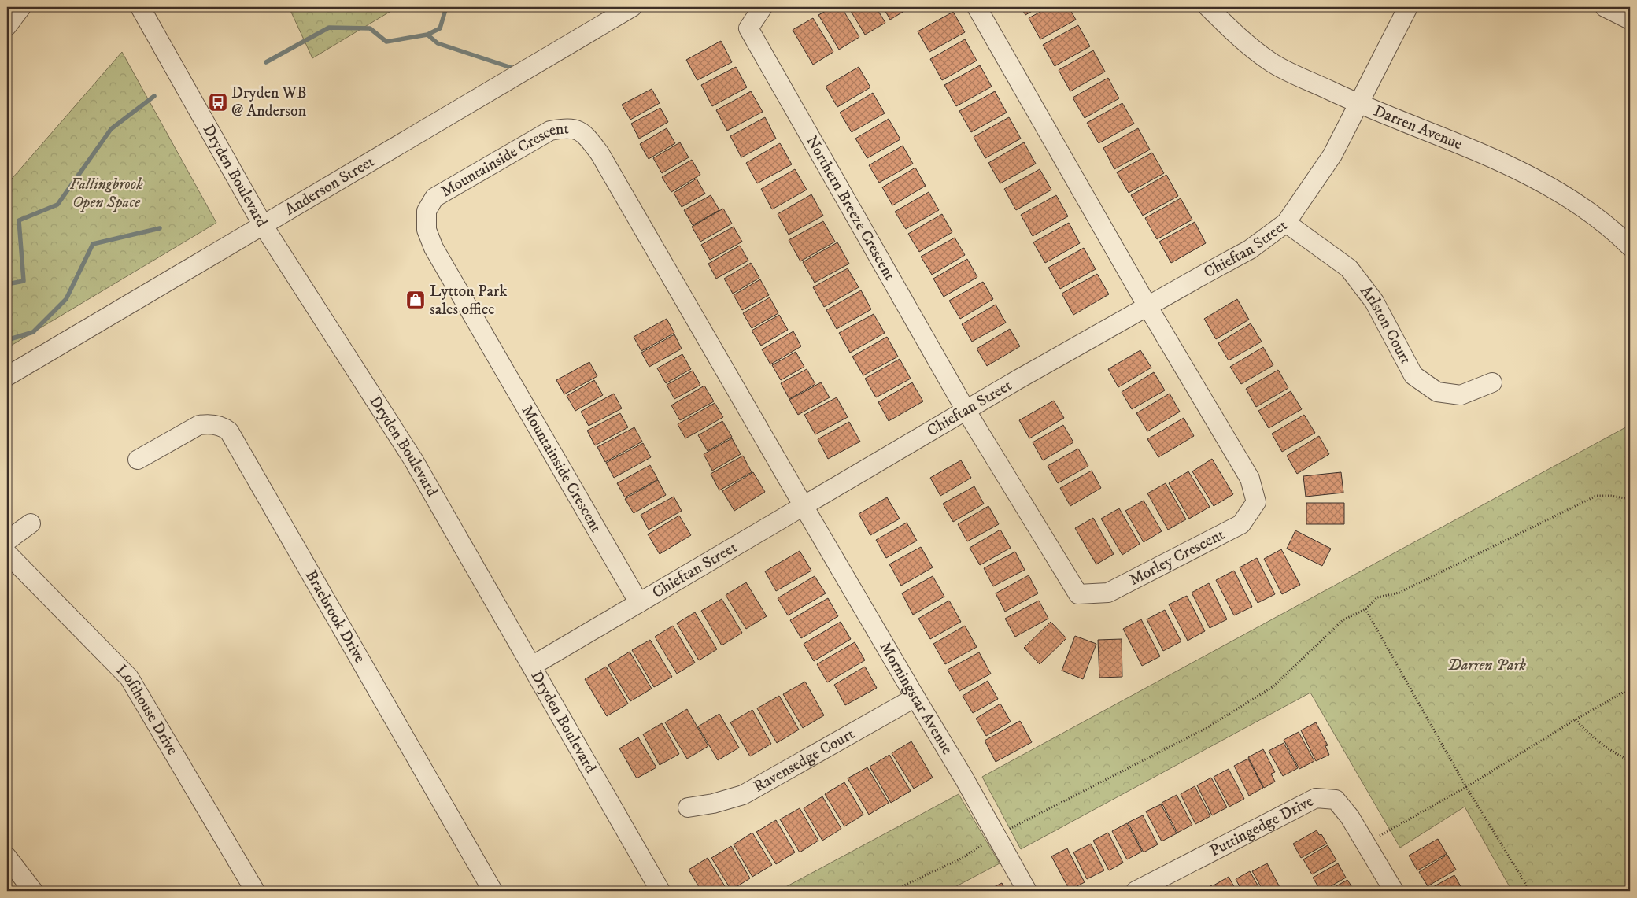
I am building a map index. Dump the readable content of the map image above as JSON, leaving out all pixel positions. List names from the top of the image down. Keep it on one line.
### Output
{"streets":{"street":["Darren Avenue","Mountainside Crescent","Dryden Boulevard","Anderson Street","Northern Breeze Crescent","Chieftan Street","Arlston Court","Morley Crescent","Braebrook Drive","Morningstar Avenue","Lofthouse Drive","Ravensedge Court","Puttingedge Drive"]},"crossings":[["Darren Avenue","Chieftan Street"],["Mountainside Crescent","Chieftan Street"],["Mountainside Crescent","Morningstar Avenue"],["Dryden Boulevard","Anderson Street"],["Dryden Boulevard","Chieftan Street"],["Northern Breeze Crescent","Chieftan Street"],["Northern Breeze Crescent","Morley Crescent"],["Chieftan Street","Arlston Court"],["Chieftan Street","Morley Crescent"],["Chieftan Street","Morningstar Avenue"],["Morningstar Avenue","Ravensedge Court"]],"parks":["Fallingbrook Open Space","Darren Park"],"places":{"bus stop":["Dryden WB @ Anderson"],"shop":["Lytton Park sales office"]}}
